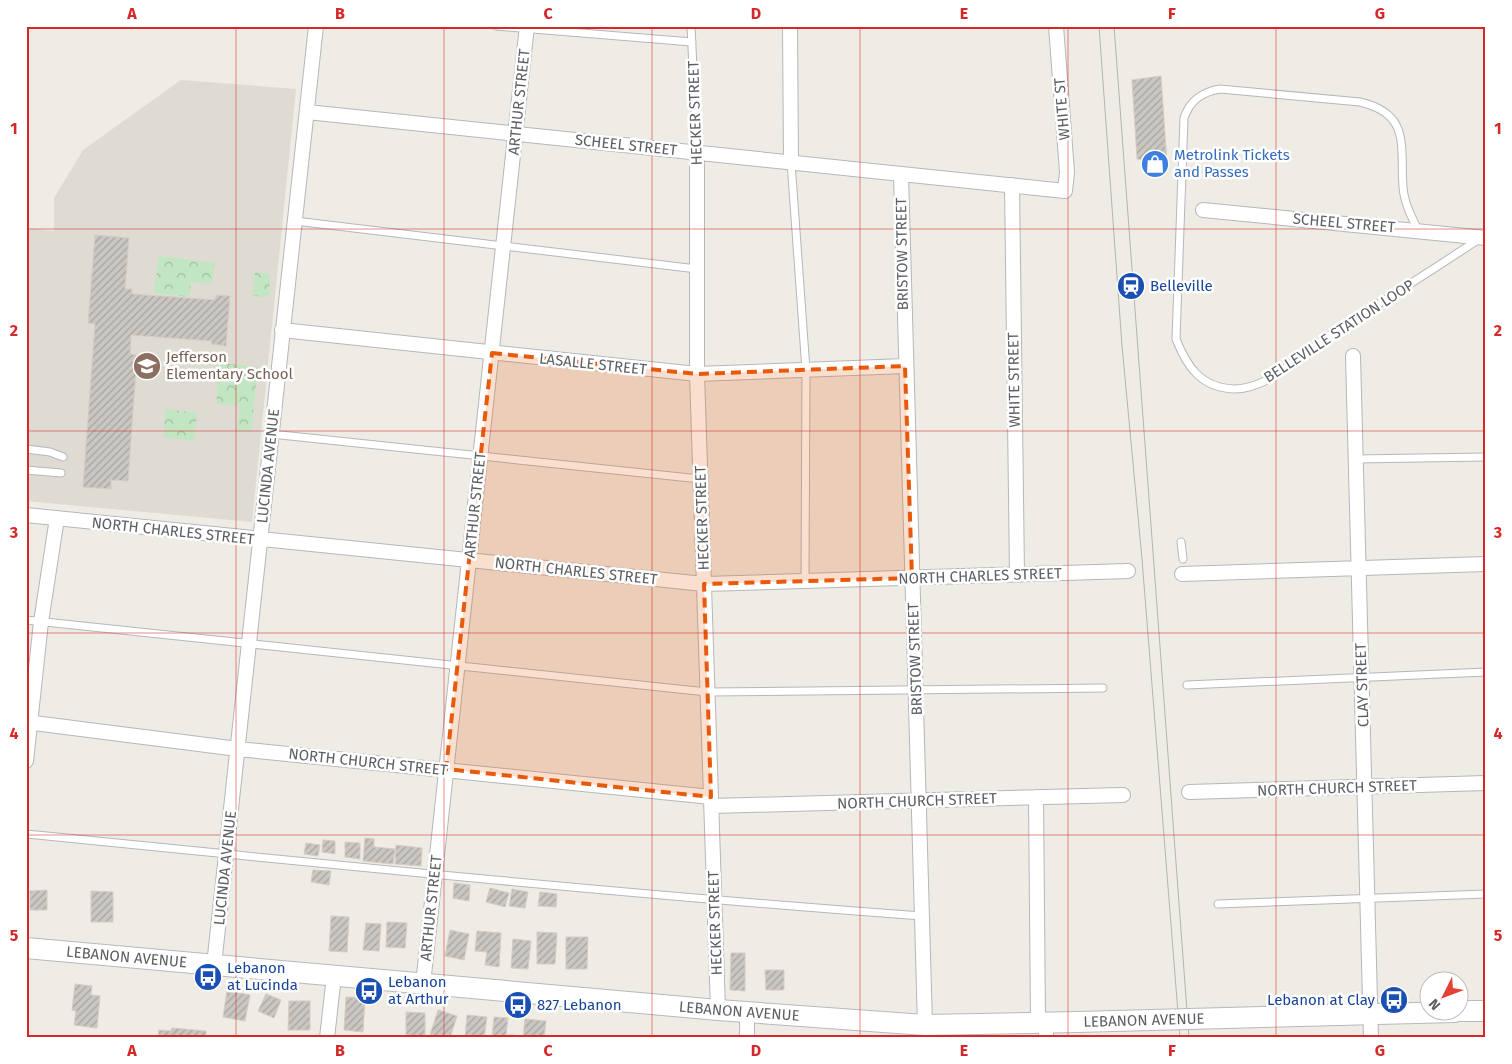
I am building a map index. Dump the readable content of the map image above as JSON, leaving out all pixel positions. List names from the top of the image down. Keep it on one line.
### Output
{"streets":{"main road":["LEBANON AVENUE"],"street":["ARTHUR STREET","WHITE ST","HECKER STREET","SCHEEL STREET","BRISTOW STREET","LASALLE STREET","WHITE STREET","LUCINDA AVENUE","NORTH CHARLES STREET","CLAY STREET","NORTH CHURCH STREET"],"lane":["BELLEVILLE STATION LOOP"]},"crossings":[["ARTHUR STREET","SCHEEL STREET"],["ARTHUR STREET","LASALLE STREET"],["ARTHUR STREET","NORTH CHARLES STREET"],["ARTHUR STREET","NORTH CHURCH STREET"],["ARTHUR STREET","LEBANON AVENUE"],["WHITE ST","SCHEEL STREET"],["HECKER STREET","SCHEEL STREET"],["HECKER STREET","LASALLE STREET"],["HECKER STREET","NORTH CHARLES STREET"],["HECKER STREET","NORTH CHURCH STREET"],["HECKER STREET","LEBANON AVENUE"],["SCHEEL STREET","BRISTOW STREET"],["SCHEEL STREET","BELLEVILLE STATION LOOP"],["SCHEEL STREET","WHITE STREET"],["SCHEEL STREET","LUCINDA AVENUE"],["BRISTOW STREET","LASALLE STREET"],["BRISTOW STREET","NORTH CHARLES STREET"],["BRISTOW STREET","NORTH CHURCH STREET"],["BRISTOW STREET","LEBANON AVENUE"],["LASALLE STREET","LUCINDA AVENUE"],["WHITE STREET","NORTH CHARLES STREET"],["LUCINDA AVENUE","NORTH CHARLES STREET"],["LUCINDA AVENUE","NORTH CHURCH STREET"],["LUCINDA AVENUE","LEBANON AVENUE"],["CLAY STREET","NORTH CHURCH STREET"],["CLAY STREET","LEBANON AVENUE"]],"places":{"shop":["Metrolink Tickets and Passes"],"station":["Belleville"],"school or university":["Jefferson Elementary School"],"bus stop":["Lebanon at Lucinda","Lebanon at Arthur","Lebanon at Clay","827 Lebanon"]},"north":"bottom left","grid":{"columns":["A","B","C","D","E","F","G"],"rows":["1","2","3","4","5"]}}
